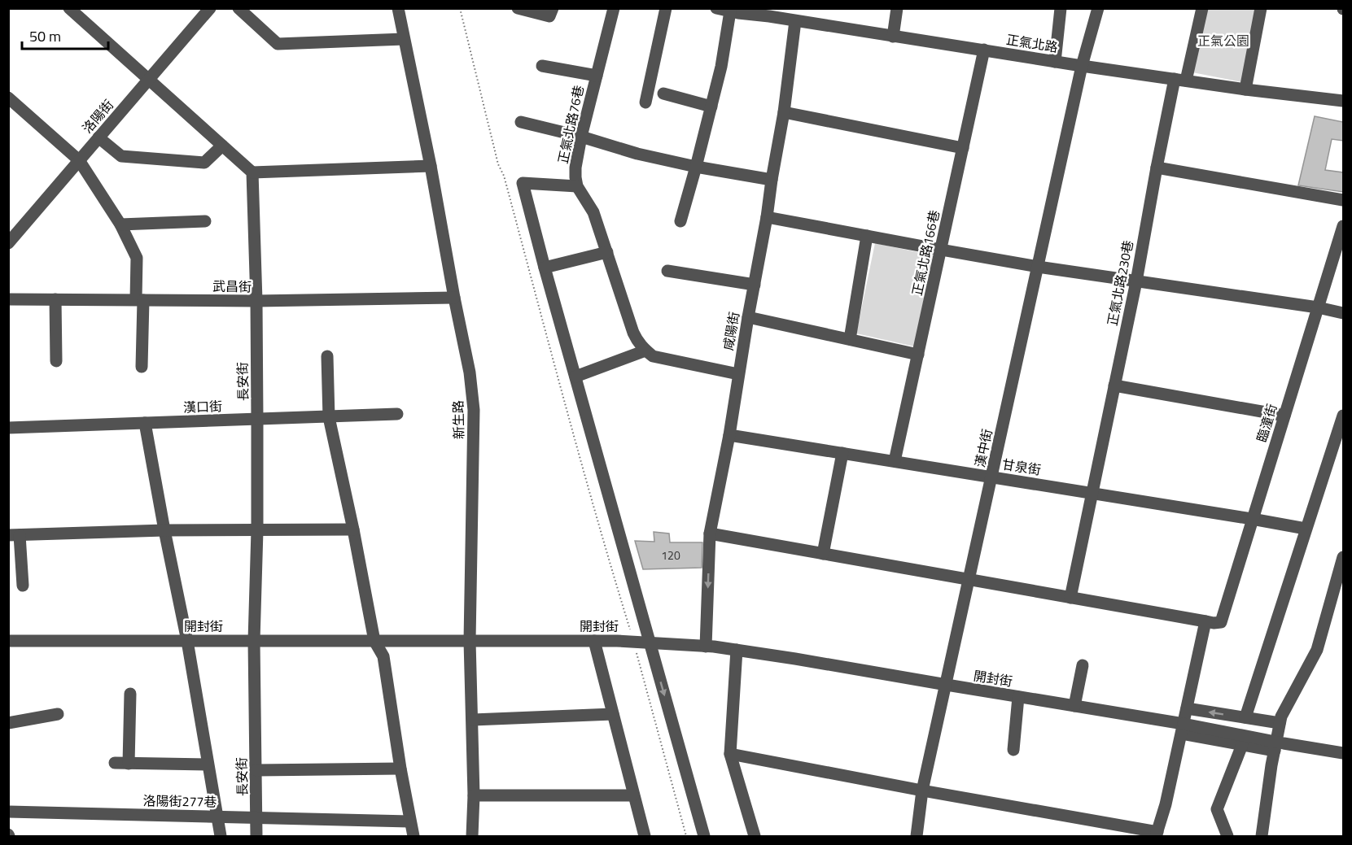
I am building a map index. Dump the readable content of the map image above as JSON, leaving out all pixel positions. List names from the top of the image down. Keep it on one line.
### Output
{"streets":{"street":["正氣北路","洛陽街","正氣北路76巷","正氣北路166巷","正氣北路230巷","武昌街","咸陽街","長安街","漢口街","新生路","臨潼街","漢中街","甘泉街","開封街","洛陽街277巷"]},"crossings":[["正氣北路","正氣北路166巷"],["正氣北路","正氣北路230巷"],["正氣北路","咸陽街"],["正氣北路","漢中街"],["正氣北路166巷","甘泉街"],["正氣北路230巷","甘泉街"],["武昌街","長安街"],["武昌街","新生路"],["咸陽街","甘泉街"],["咸陽街","開封街"],["長安街","漢口街"],["長安街","開封街"],["長安街","洛陽街277巷"],["新生路","開封街"],["臨潼街","甘泉街"],["漢中街","甘泉街"],["漢中街","開封街"]],"parks":["正氣公園"],"house_numbers":["120"],"scale_bar":"50 m"}
